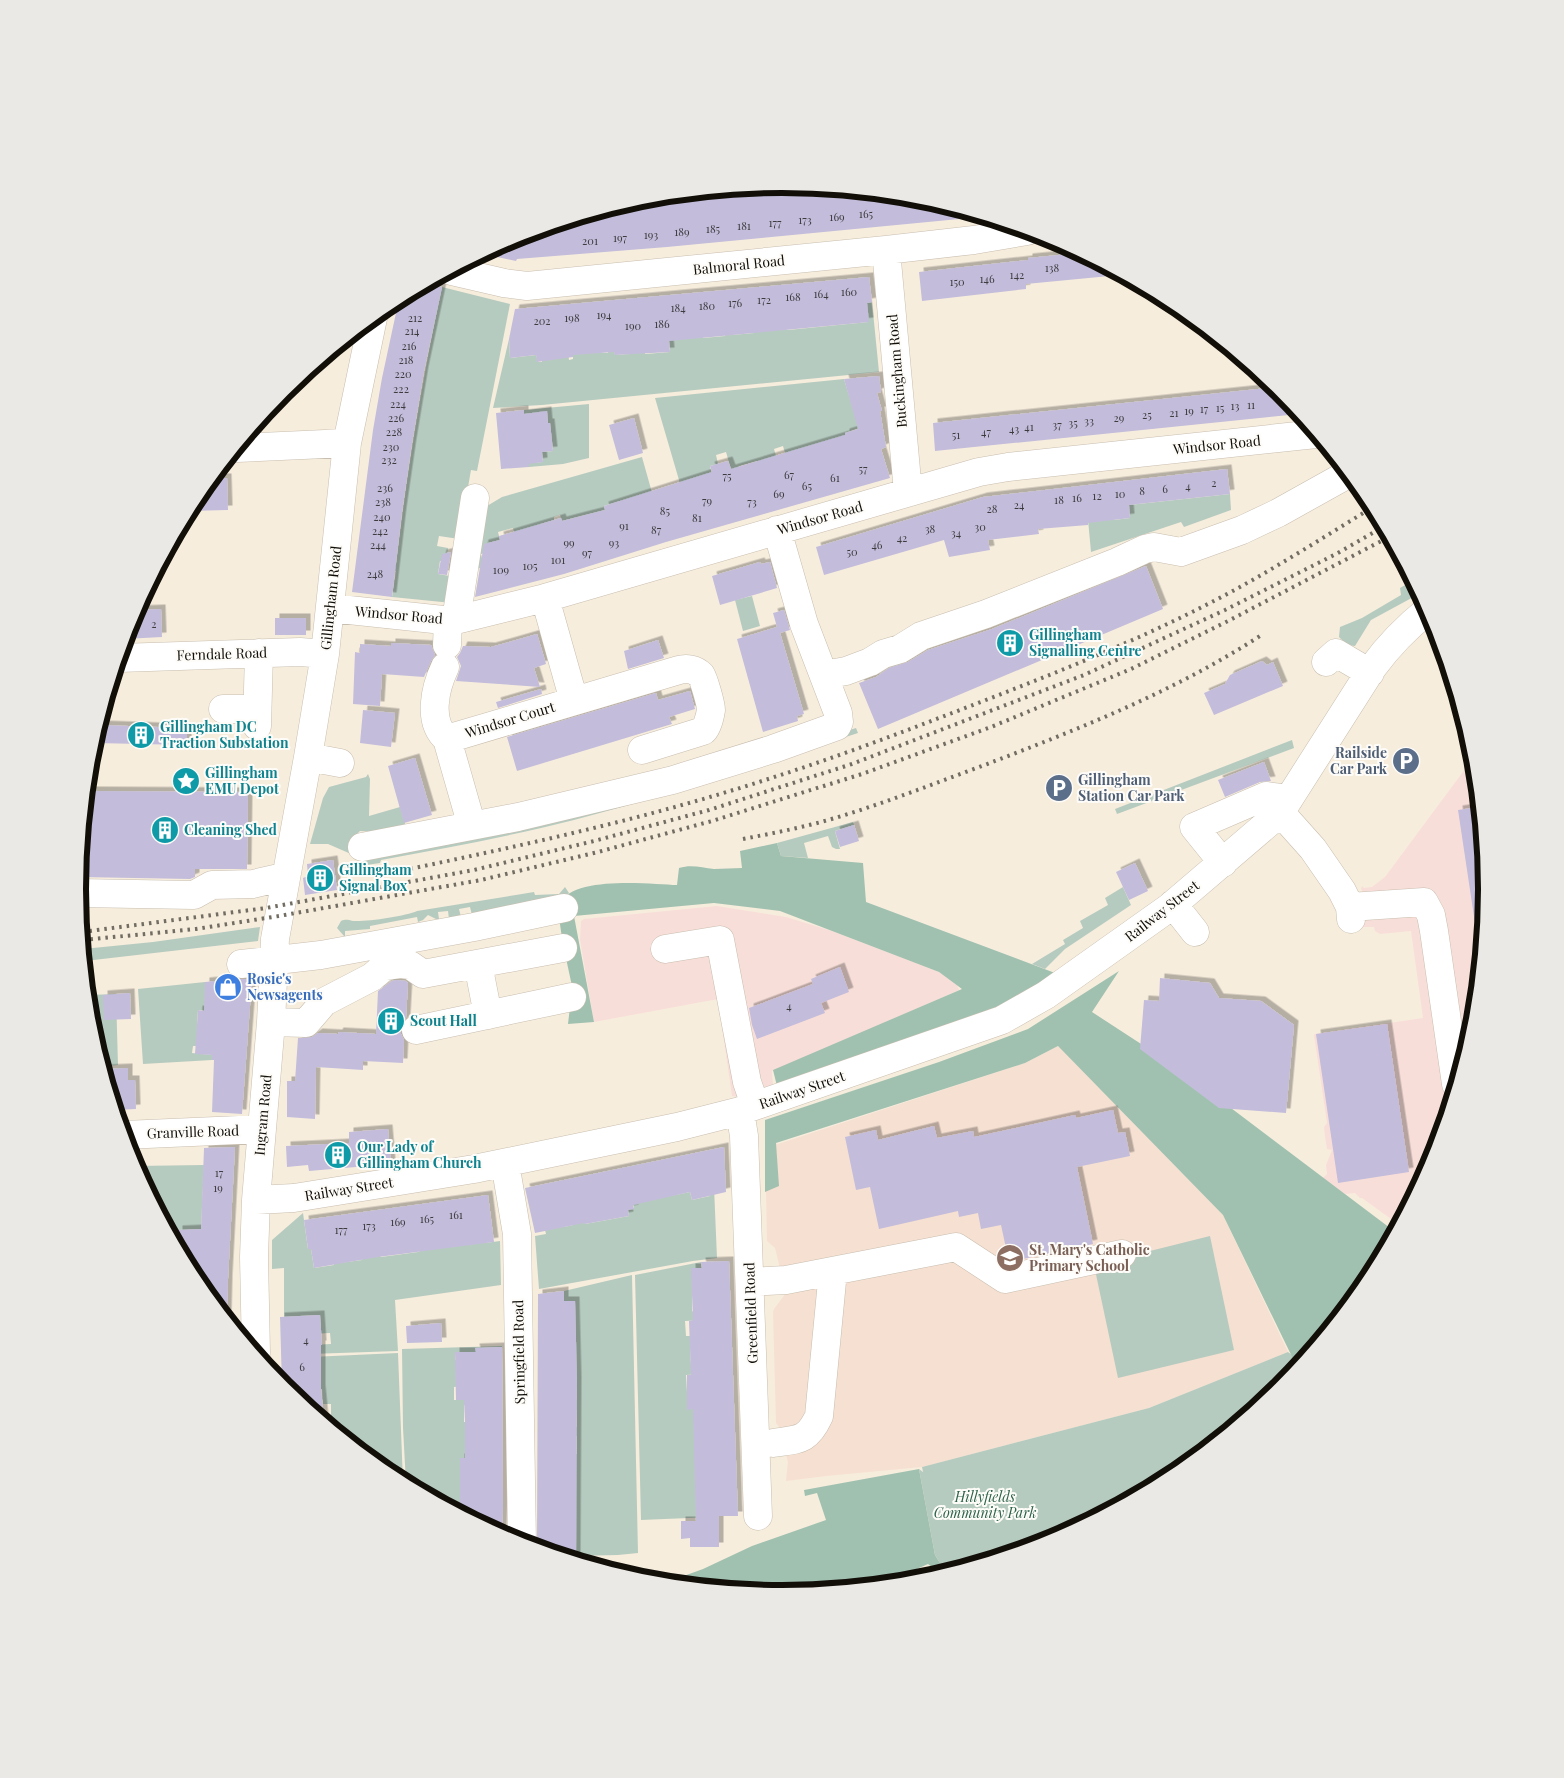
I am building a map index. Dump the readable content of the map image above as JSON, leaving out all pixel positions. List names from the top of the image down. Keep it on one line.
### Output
{"streets":{"street":["Balmoral Road","Buckingham Road","Windsor Road","Gillingham Road","Ferndale Road","Windsor Court","Railway Street","Ingram Road","Granville Road","Greenfield Road","Springfield Road"]},"crossings":[["Balmoral Road","Buckingham Road"],["Buckingham Road","Windsor Road"],["Windsor Road","Gillingham Road"],["Windsor Road","Windsor Court"],["Gillingham Road","Ferndale Road"],["Gillingham Road","Ingram Road"],["Railway Street","Ingram Road"],["Railway Street","Greenfield Road"],["Railway Street","Springfield Road"],["Ingram Road","Granville Road"]],"parks":["Hillyfields Community Park"],"places":{"building":["Gillingham Signalling Centre","Gillingham DC Traction Substation","Cleaning Shed","Gillingham Signal Box","Scout Hall","Our Lady of Gillingham Church"],"parking":["Railside Car Park","Gillingham Station Car Park"],"place":["Gillingham EMU Depot"],"shop":["Rosie's Newsagents"],"school or university":["St. Mary's Catholic Primary School"]},"house_numbers":["165","169","173","177","181","185","189","193","197","201","138","142","146","150","160","164","168","172","176","180","184","194","212","198","202","186","190","214","216","218","220","222","224","11","13","15","17","19","21","25","226","29","33","35","37","41","43","228","47","51","230","232","57","67","75","61","2","65","4","236","6","8","69","10","12","16","18","79","238","73","24","28","85","240","81","91","30","38","87","242","34","42","99","93","244","46","50","97","101","105","109","248","2","4","17","19","161","165","169","173","177","4","6"]}
